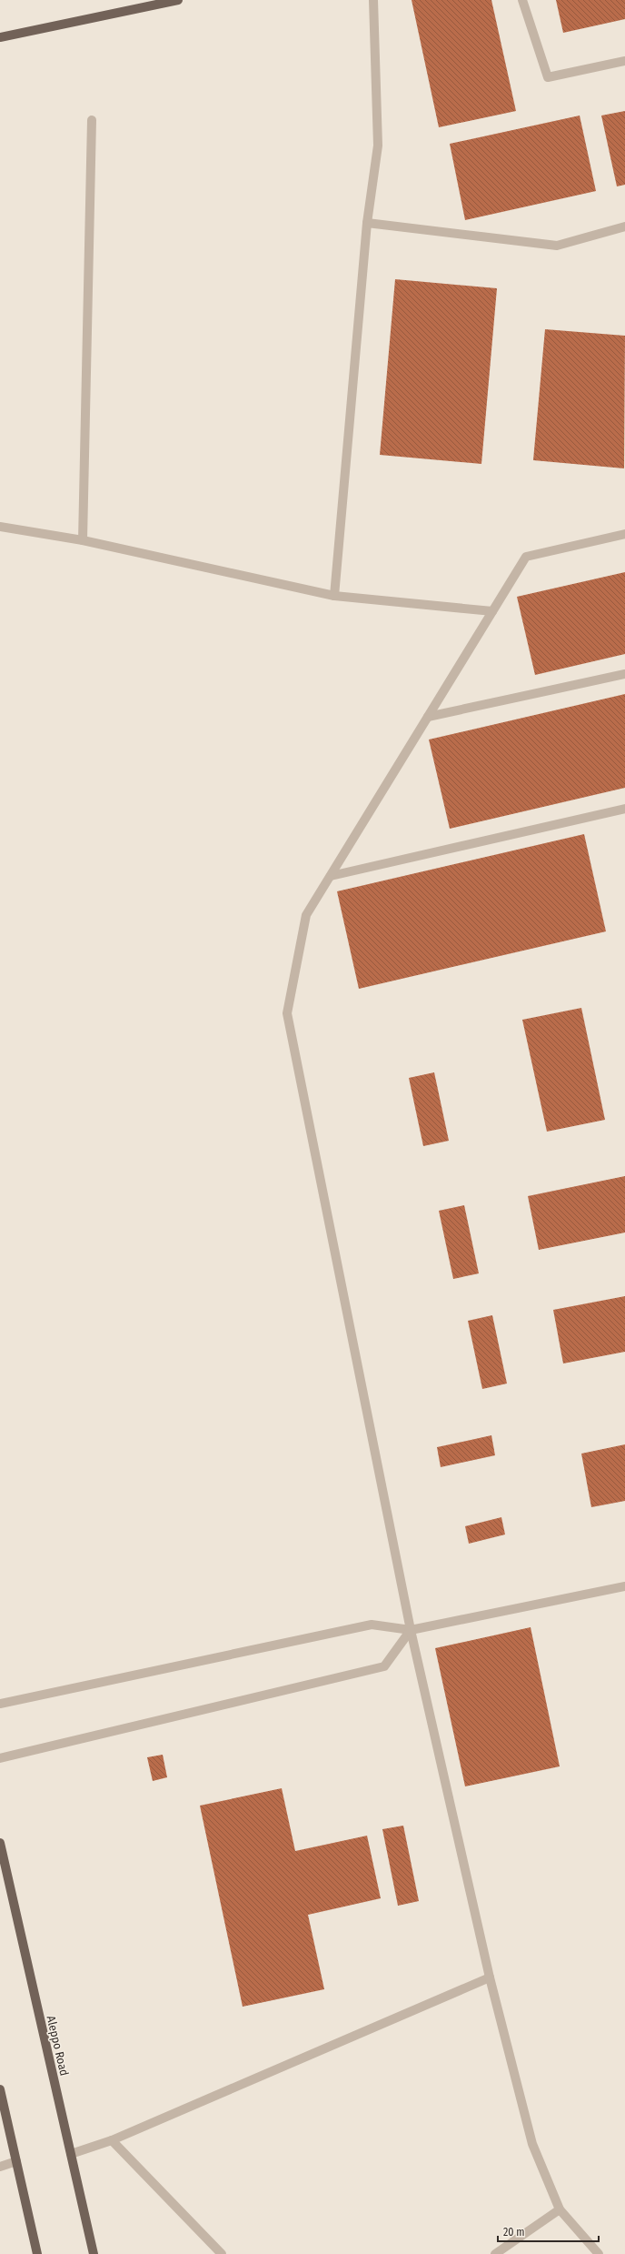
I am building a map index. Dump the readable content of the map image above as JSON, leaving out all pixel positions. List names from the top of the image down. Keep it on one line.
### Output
{"streets":{"main road":["Aleppo Road"]},"scale_bar":"20 m"}
